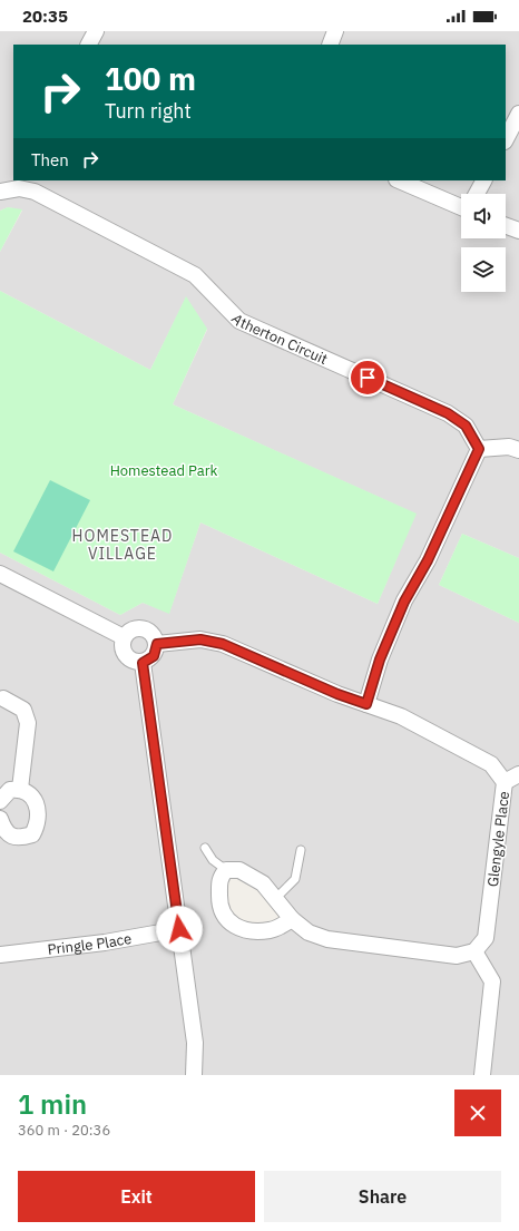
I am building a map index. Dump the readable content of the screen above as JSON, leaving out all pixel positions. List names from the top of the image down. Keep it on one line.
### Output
{"streets":{"street":["Atherton Circuit","Glengyle Place","Pringle Place"]},"districts":["HOMESTEAD VILLAGE"],"parks":["Homestead Park"],"page":{"status":"20:35","turn":["100 m","Turn right"],"then":"Then","heading":["1 min","360 m · 20:36"],"buttons":["Exit","Share"]}}
